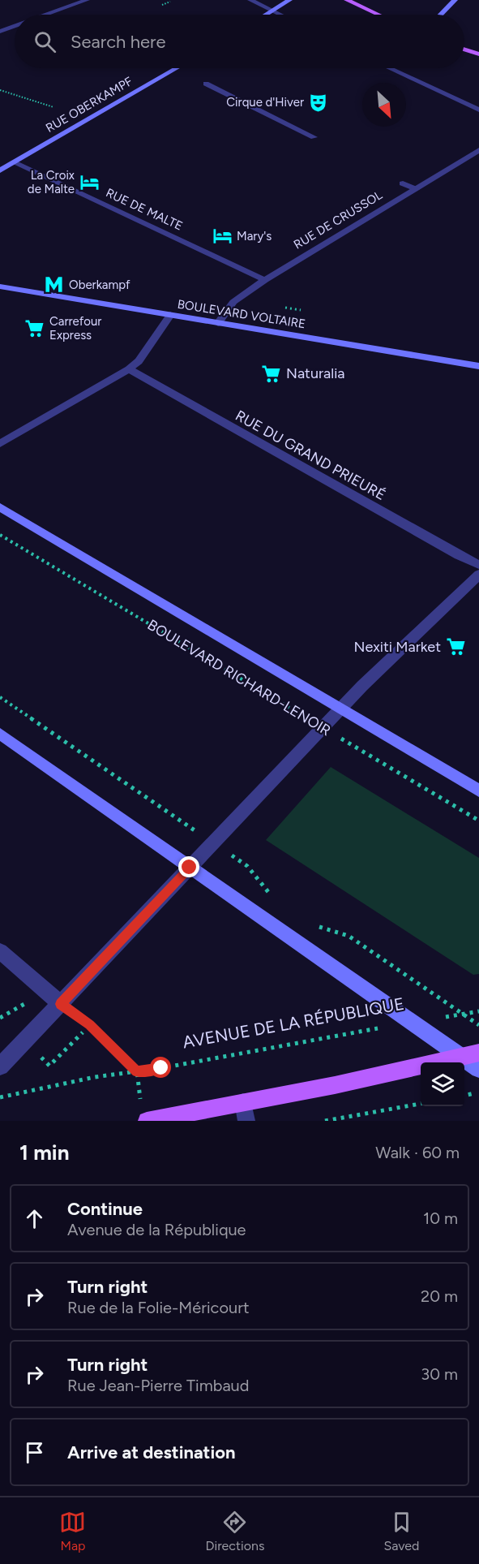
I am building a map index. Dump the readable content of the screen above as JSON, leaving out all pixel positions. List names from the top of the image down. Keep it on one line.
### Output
{"streets":{"street":["RUE OBERKAMPF","RUE DE MALTE","RUE DE CRUSSOL","BOULEVARD VOLTAIRE","RUE DU GRAND PRIEURÉ","BOULEVARD RICHARD-LENOIR"],"path":["AVENUE DE LA RÉPUBLIQUE"]},"crossings":[["RUE OBERKAMPF","RUE DE MALTE"],["RUE DE MALTE","RUE DE CRUSSOL"],["RUE DE CRUSSOL","BOULEVARD VOLTAIRE"]],"places":{"theatre":["Cirque d'Hiver"],"hotel":["La Croix de Malte","Mary's"],"metro station":["Oberkampf"],"supermarket":["Carrefour Express","Naturalia","Nexiti Market"]},"north":"bottom right","page":{"search":"Search here","heading":["1 min","Walk · 60 m"],"list":[["Continue","Avenue de la République","10 m"],["Turn right","Rue de la Folie-Méricourt","20 m"],["Turn right","Rue Jean-Pierre Timbaud","30 m"],"Arrive at destination"],"nav":["Map","Directions","Saved"]}}
